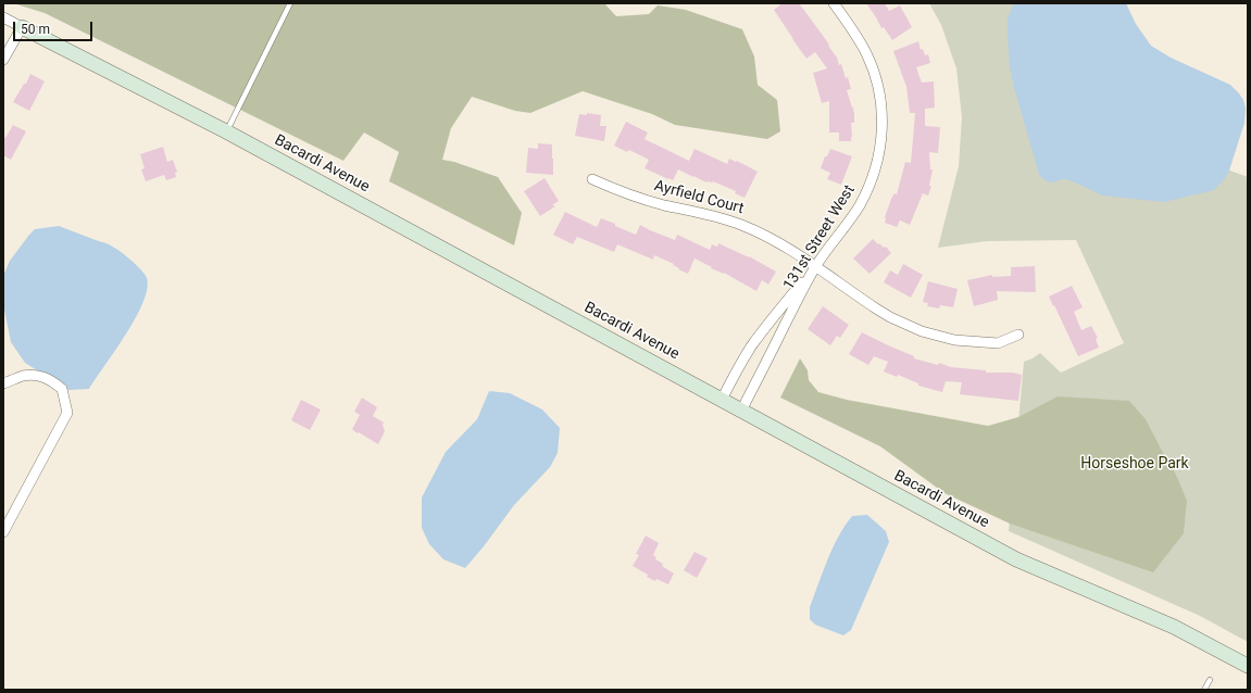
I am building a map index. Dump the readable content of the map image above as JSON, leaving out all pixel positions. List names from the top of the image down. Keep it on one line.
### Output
{"streets":{"street":["Bacardi Avenue","Ayrfield Court","131st Street West"]},"crossings":[["Bacardi Avenue","131st Street West"],["Ayrfield Court","131st Street West"]],"parks":["Horseshoe Park"],"scale_bar":"50 m"}
